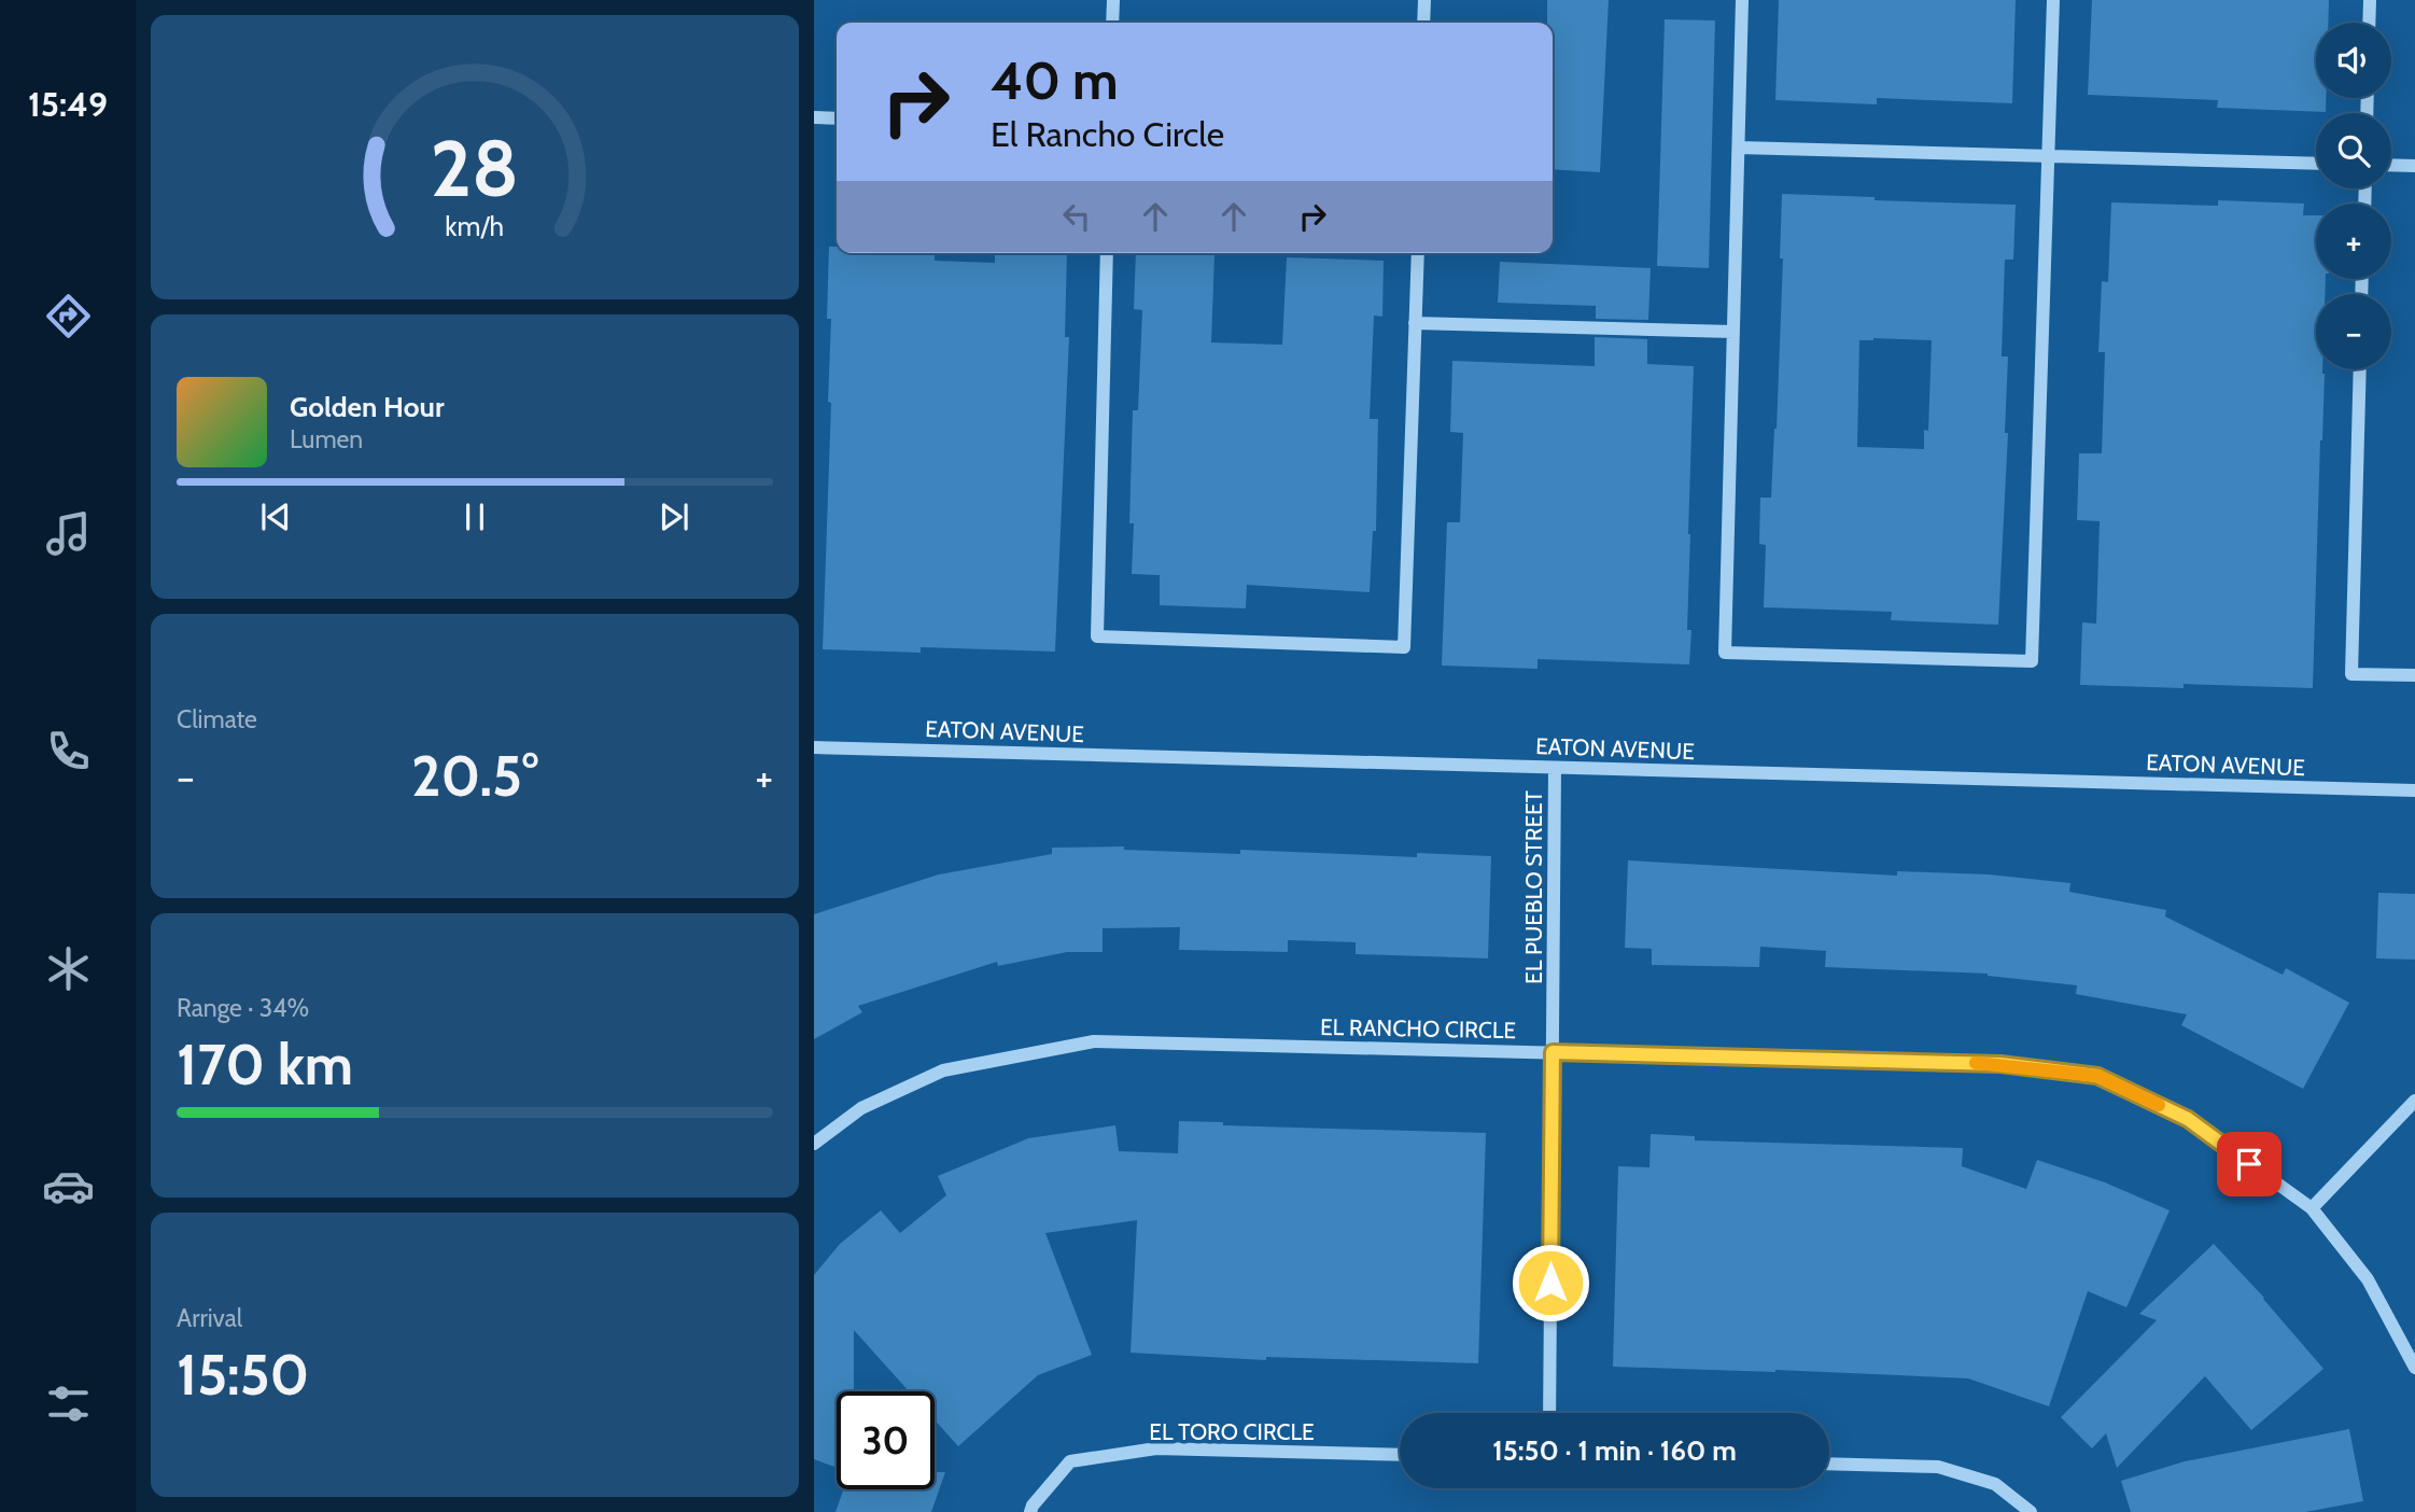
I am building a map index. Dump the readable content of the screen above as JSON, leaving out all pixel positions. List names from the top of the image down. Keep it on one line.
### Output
{"streets":{"street":["EATON AVENUE","EL PUEBLO STREET","EL RANCHO CIRCLE","EL TORO CIRCLE"]},"crossings":[["EATON AVENUE","EL PUEBLO STREET"],["EL PUEBLO STREET","EL RANCHO CIRCLE"]],"page":{"tabs":"15:49","map_buttons":["+","−"],"turn":["40 m","El Rancho Circle"],"song":["Golden Hour","Lumen"],"tile":["Climate",["Range · 34%","170 km"],["Arrival","15:50"]],"heat":["−","20.5°","+"],"limit":"30","trip":"15:50 · 1 min · 160 m","gauge":["28","km/h"]}}
